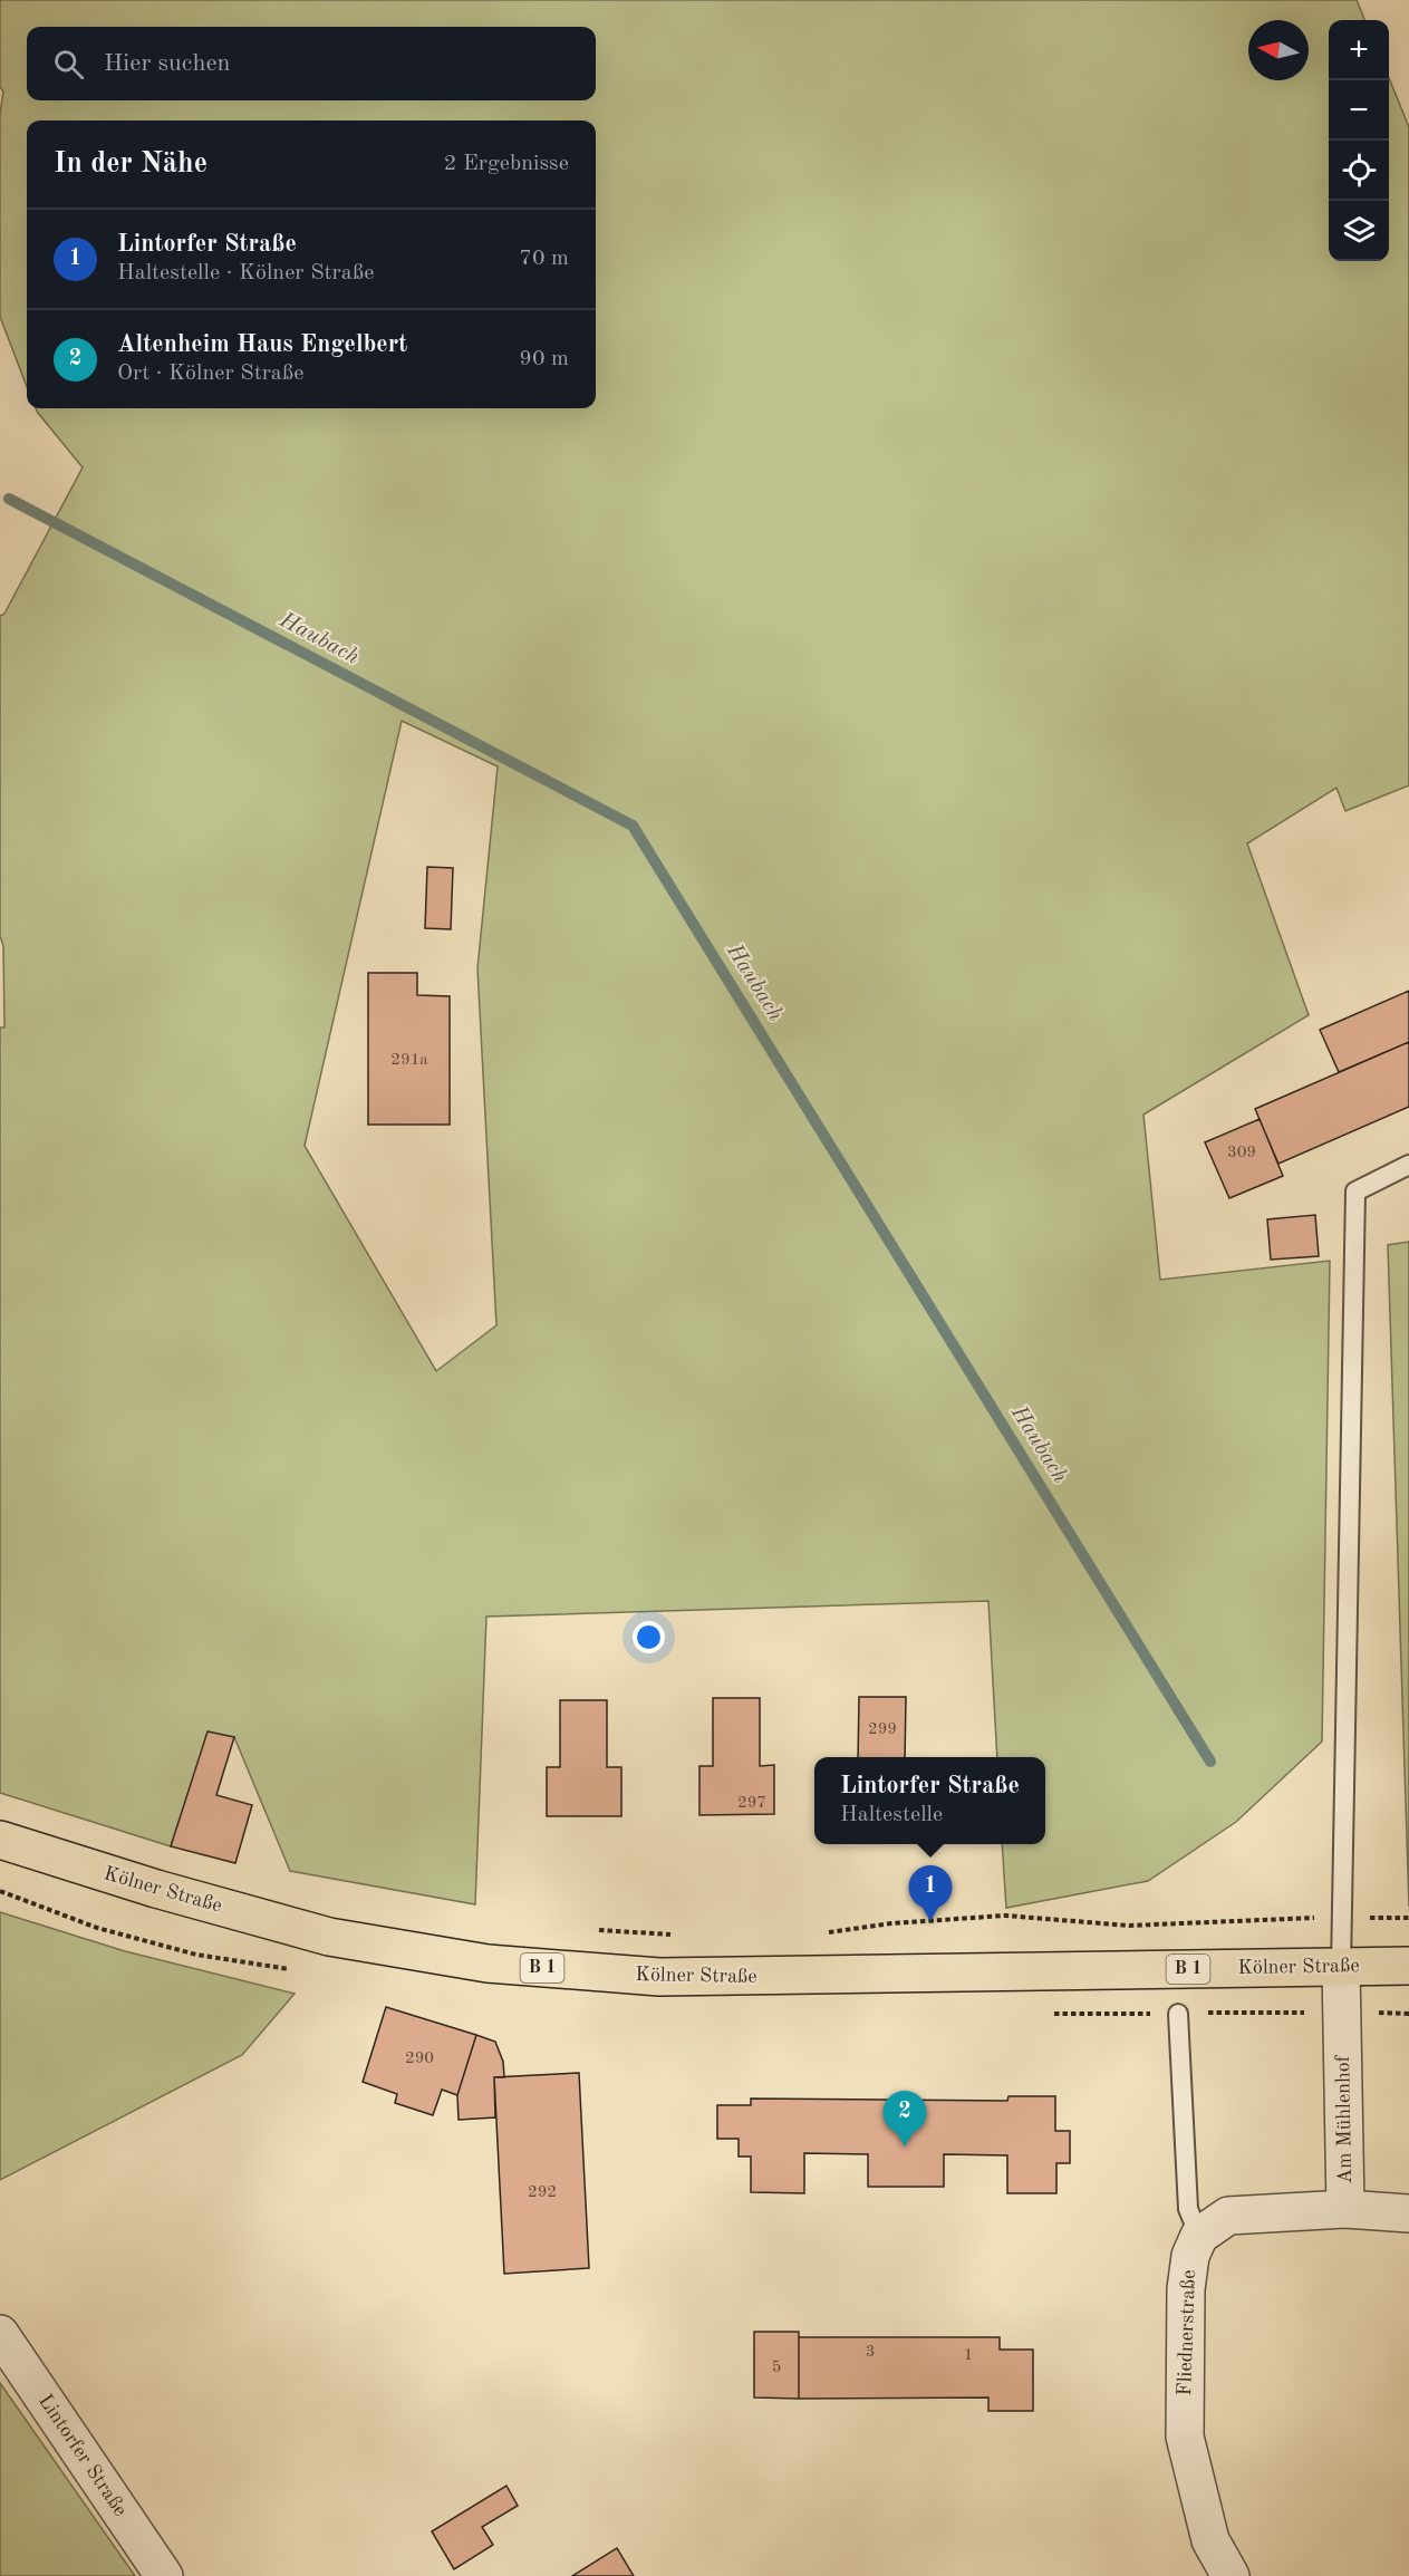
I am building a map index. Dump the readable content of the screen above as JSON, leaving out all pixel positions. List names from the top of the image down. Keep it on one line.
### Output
{"streets":{"main road":["Kölner Straße","B 1"],"street":["Am Mühlenhof","Fliednerstraße","Lintorfer Straße"]},"crossings":[["Kölner Straße","Am Mühlenhof"]],"water":["Haubach"],"house_numbers":["291a","309","299","297","290","292","3","1","5"],"north":"left","page":{"map_buttons":["+","−"],"search":"Hier suchen","heading":["In der Nähe","2 Ergebnisse"],"list":[{"mark":"1","name":"Lintorfer Straße","note":"Haltestelle · Kölner Straße","value":"70 m"},{"mark":"2","name":"Altenheim Haus Engelbert","note":"Ort · Kölner Straße","value":"90 m"}],"popup":["Lintorfer Straße","Haltestelle"],"pins":["1","2"]}}
